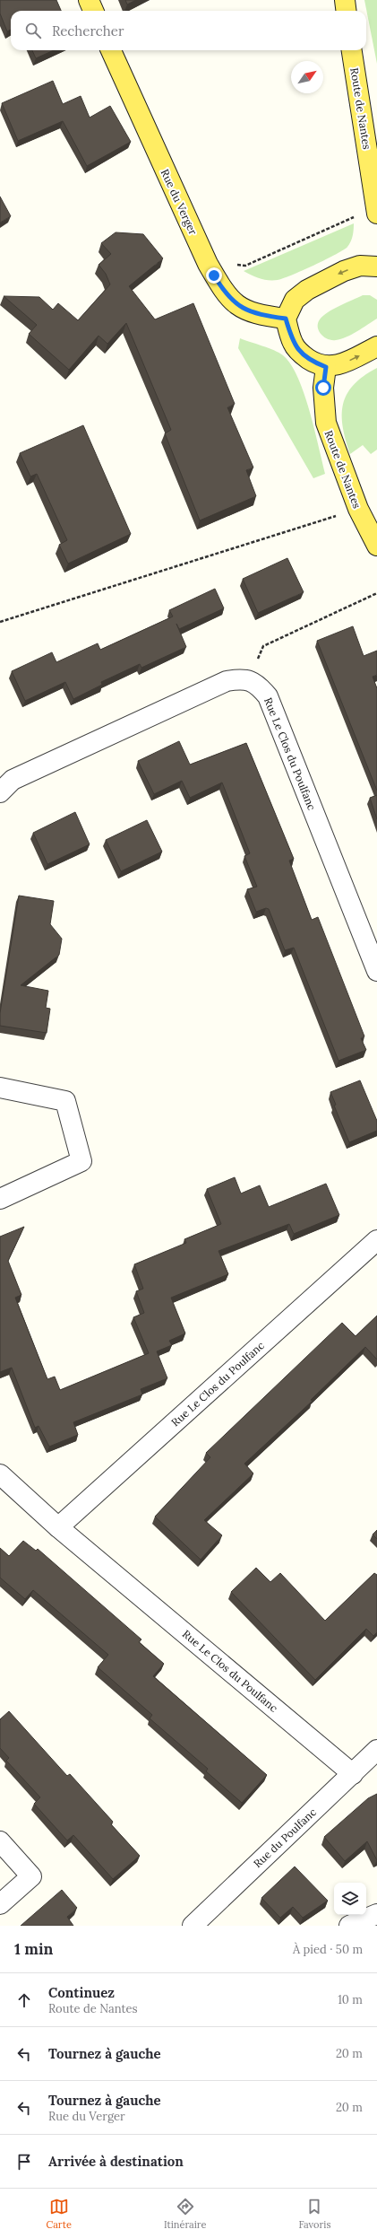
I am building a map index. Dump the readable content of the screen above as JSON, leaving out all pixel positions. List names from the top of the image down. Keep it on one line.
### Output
{"streets":{"main road":["Route de Nantes","Rue du Verger"],"street":["Rue Le Clos du Poulfanc","Rue du Poulfanc"]},"crossings":[["Rue Le Clos du Poulfanc","Rue du Poulfanc"]],"north":"top right","page":{"search":"Rechercher","heading":["1 min","À pied · 50 m"],"list":[["Continuez","Route de Nantes","10 m"],["Tournez à gauche","20 m"],["Tournez à gauche","Rue du Verger","20 m"],"Arrivée à destination"],"nav":["Carte","Itinéraire","Favoris"]}}
